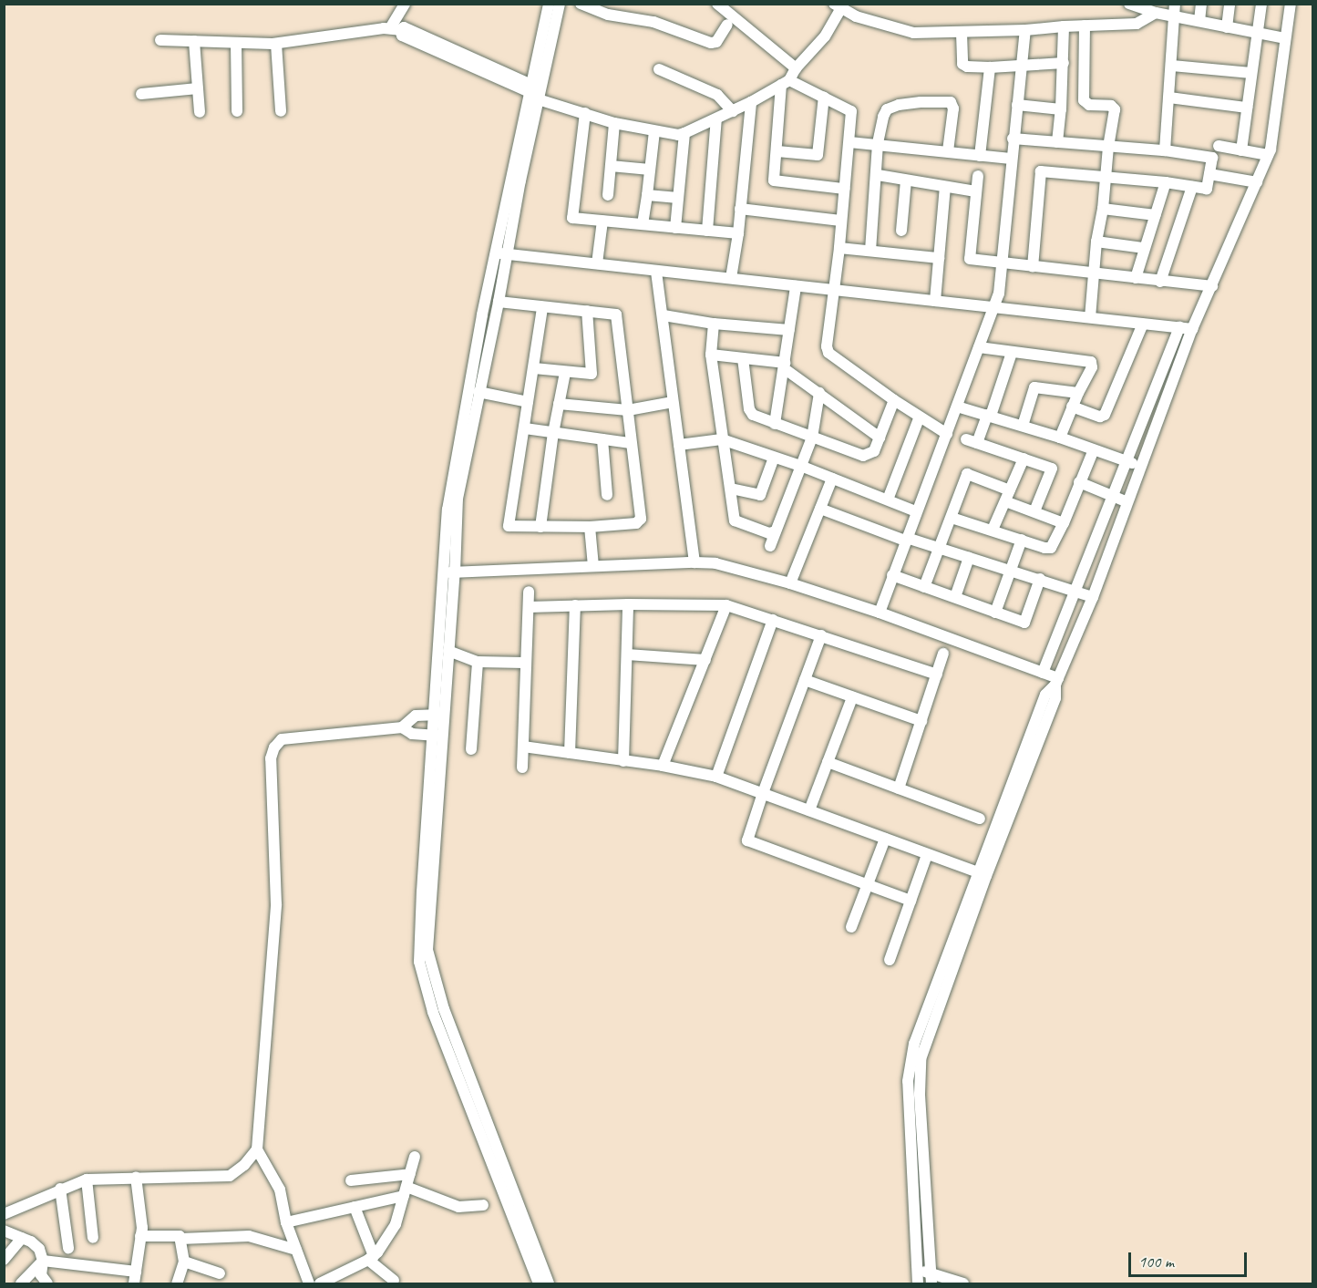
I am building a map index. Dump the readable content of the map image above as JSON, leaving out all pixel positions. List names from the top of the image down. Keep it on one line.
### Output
{"scale_bar":"100 m"}
